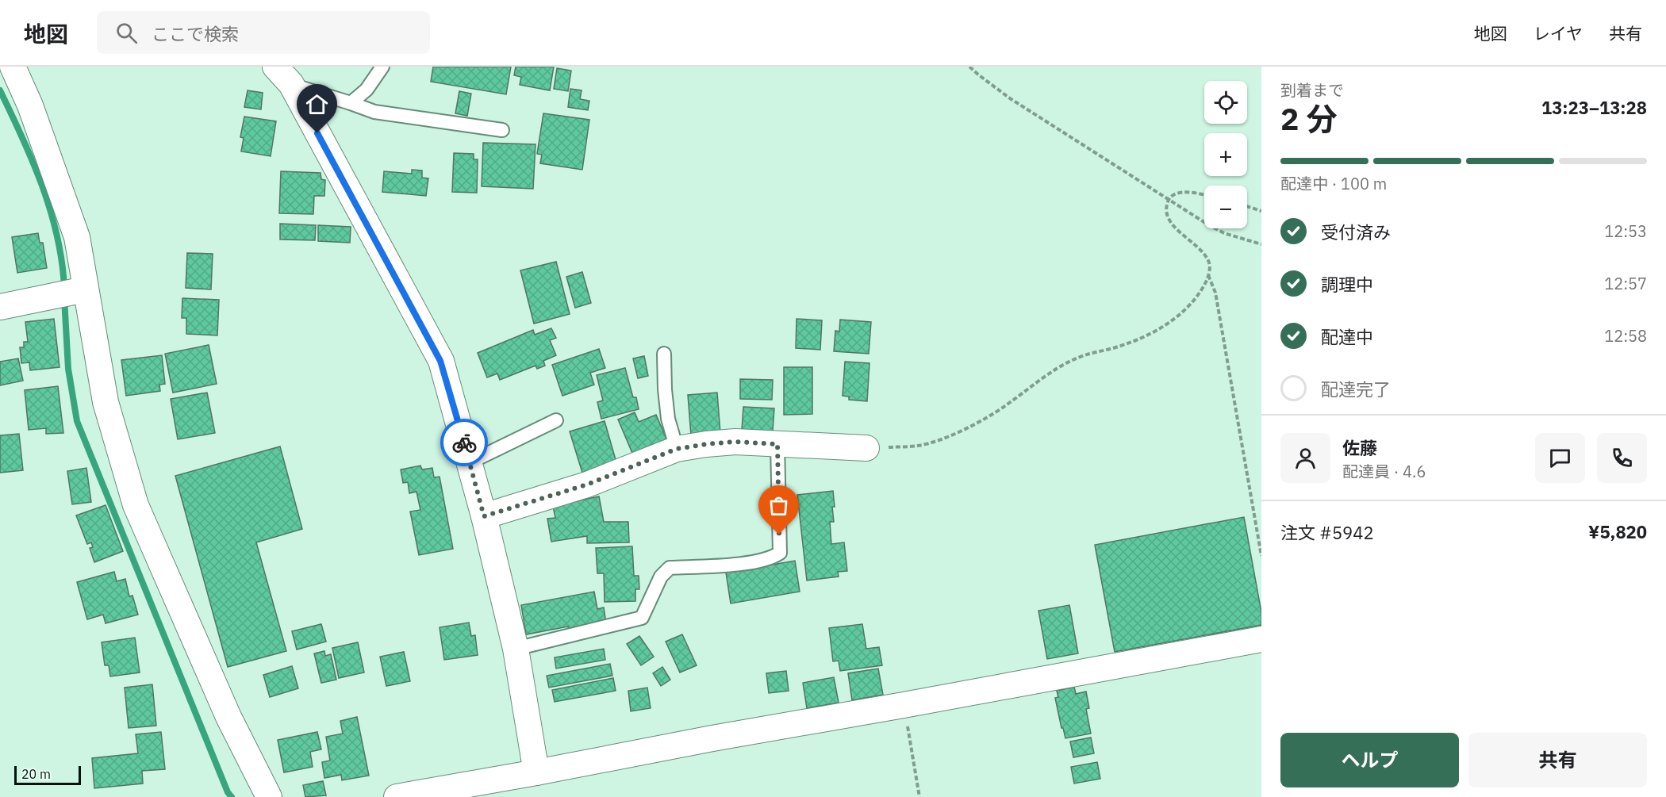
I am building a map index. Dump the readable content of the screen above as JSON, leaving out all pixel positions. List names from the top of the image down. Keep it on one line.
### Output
{"scale_bar":"20 m","page":{"header":"地図","search":"ここで検索","nav":["地図","レイヤ","共有"],"heading":["2 分","到着まで","13:23–13:28"],"panel":["佐藤","配達員 · 4.6","注文 #5942","¥5,820"],"map_buttons":["+","−"],"bar":"配達中 · 100 m","list":[["受付済み","12:53"],["調理中","12:57"],["配達中","12:58"],"配達完了"],"buttons":["ヘルプ","共有"],"scale":"20 m"}}
